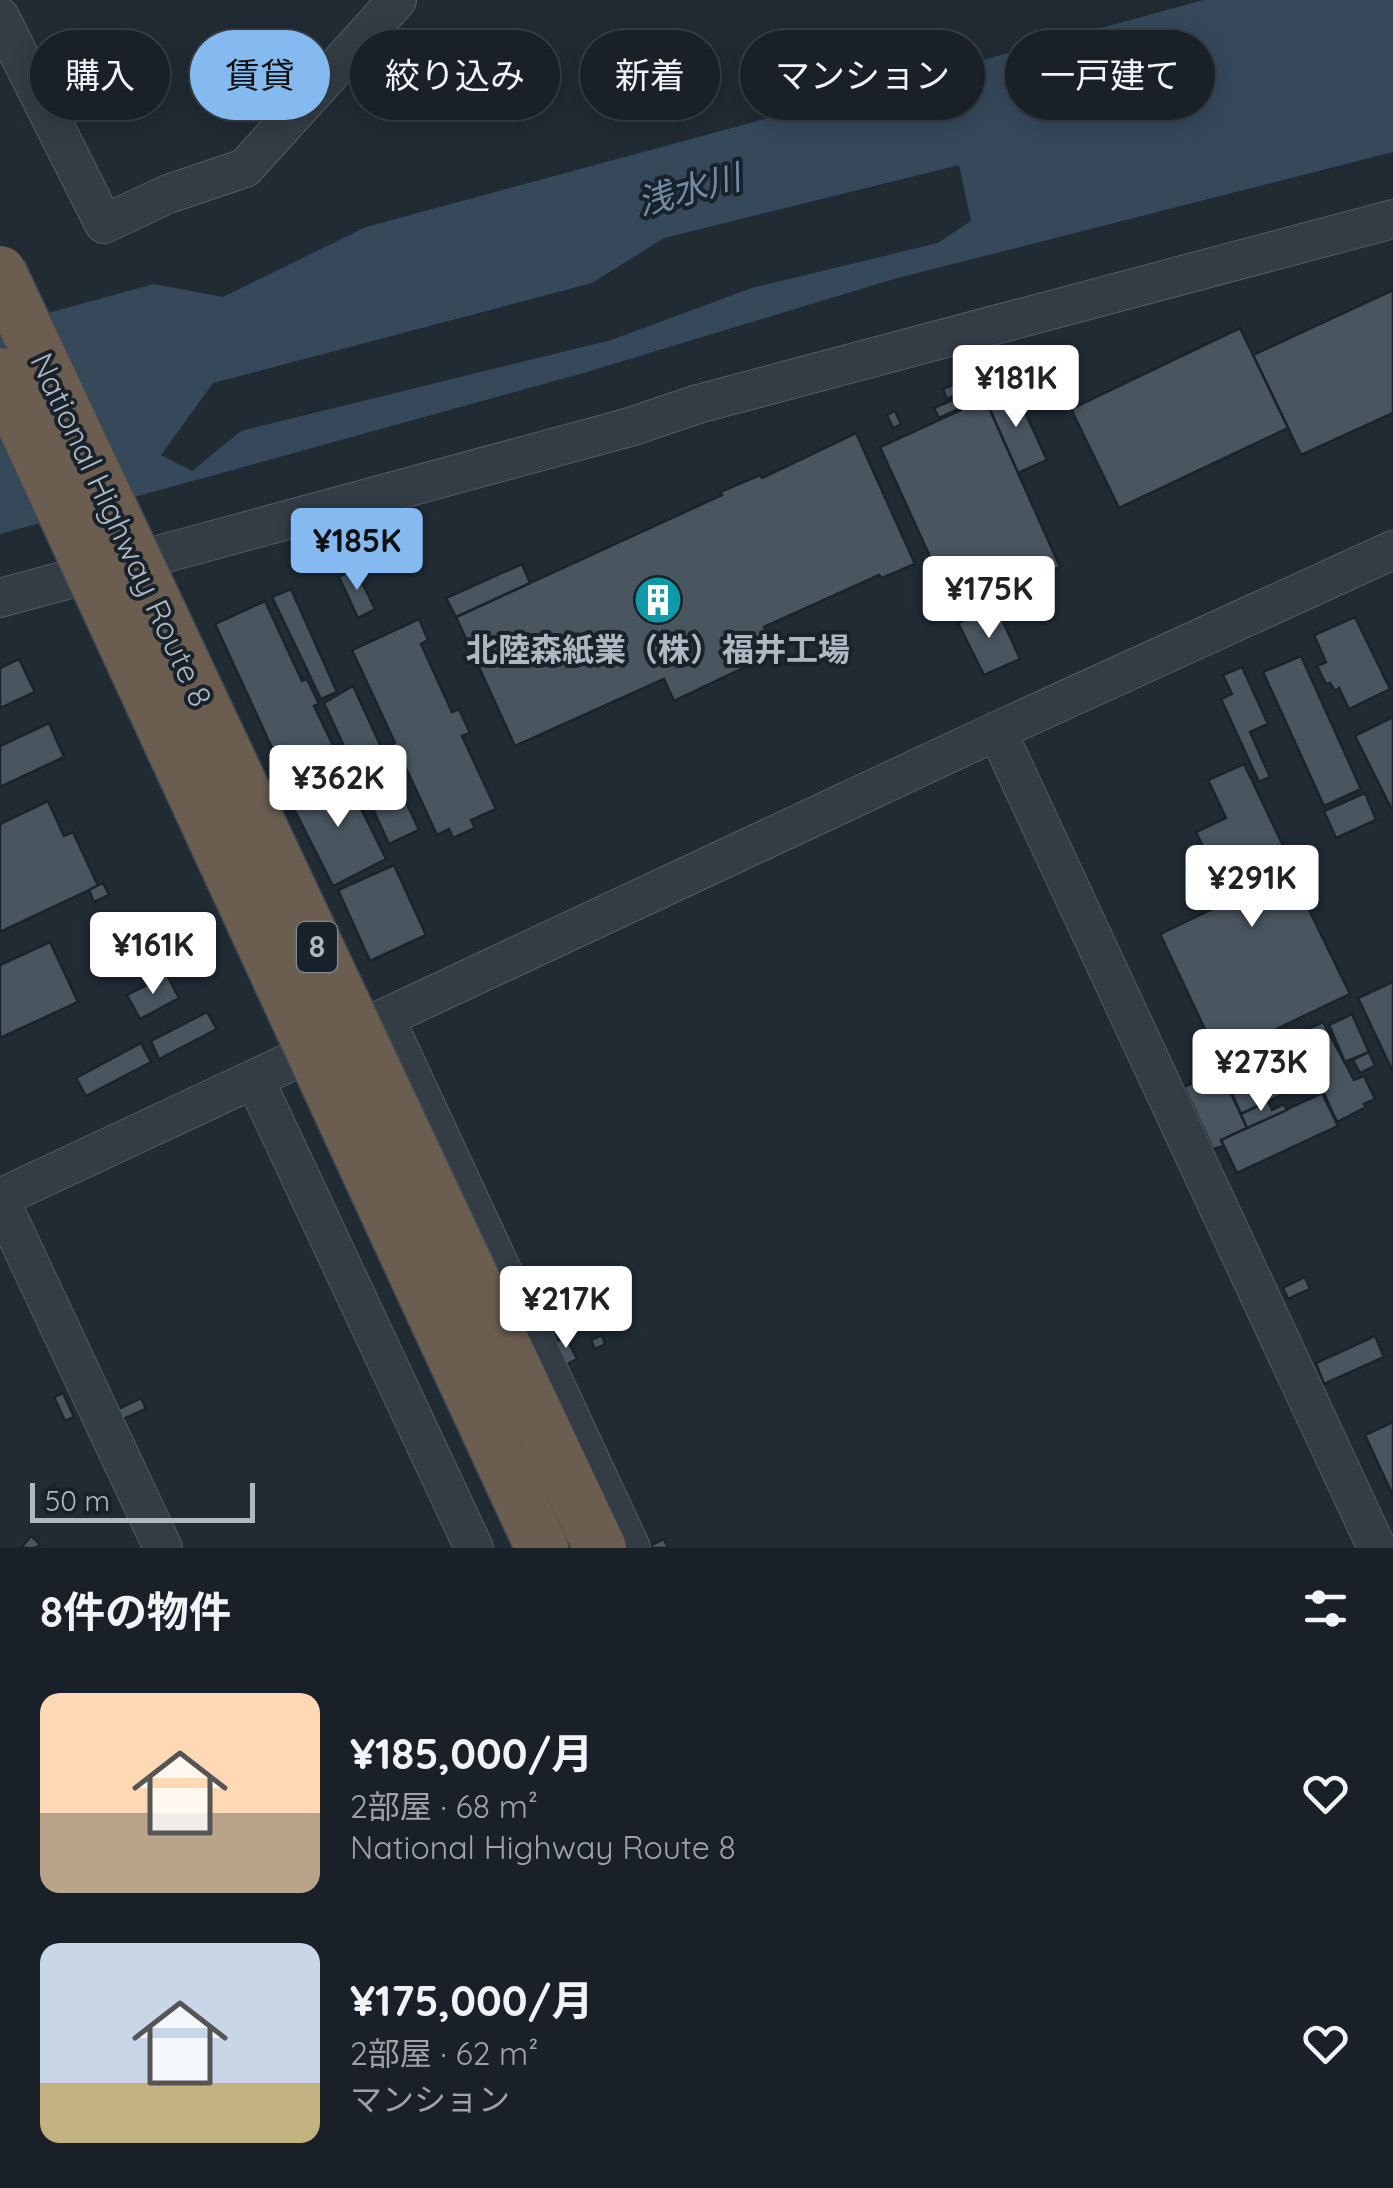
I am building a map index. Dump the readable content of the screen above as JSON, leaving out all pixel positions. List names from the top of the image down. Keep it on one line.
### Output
{"streets":{"highway":["National Highway Route 8","8"]},"water":["浅水川"],"places":{"building":["北陸森紙業（株）福井工場"]},"scale_bar":"50 m","page":{"chip":["購入","賃貸","絞り込み","新着","マンション","一戸建て"],"price":["¥181K","¥185K","¥175K","¥362K","¥291K","¥161K","¥273K","¥217K"],"scale":"50 m","heading":"8件の物件","list":[{"name":"¥185,000/月","note":"2部屋 · 68 m² · National Highway Route 8"},{"name":"¥175,000/月","note":"2部屋 · 62 m² · マンション"}]}}
